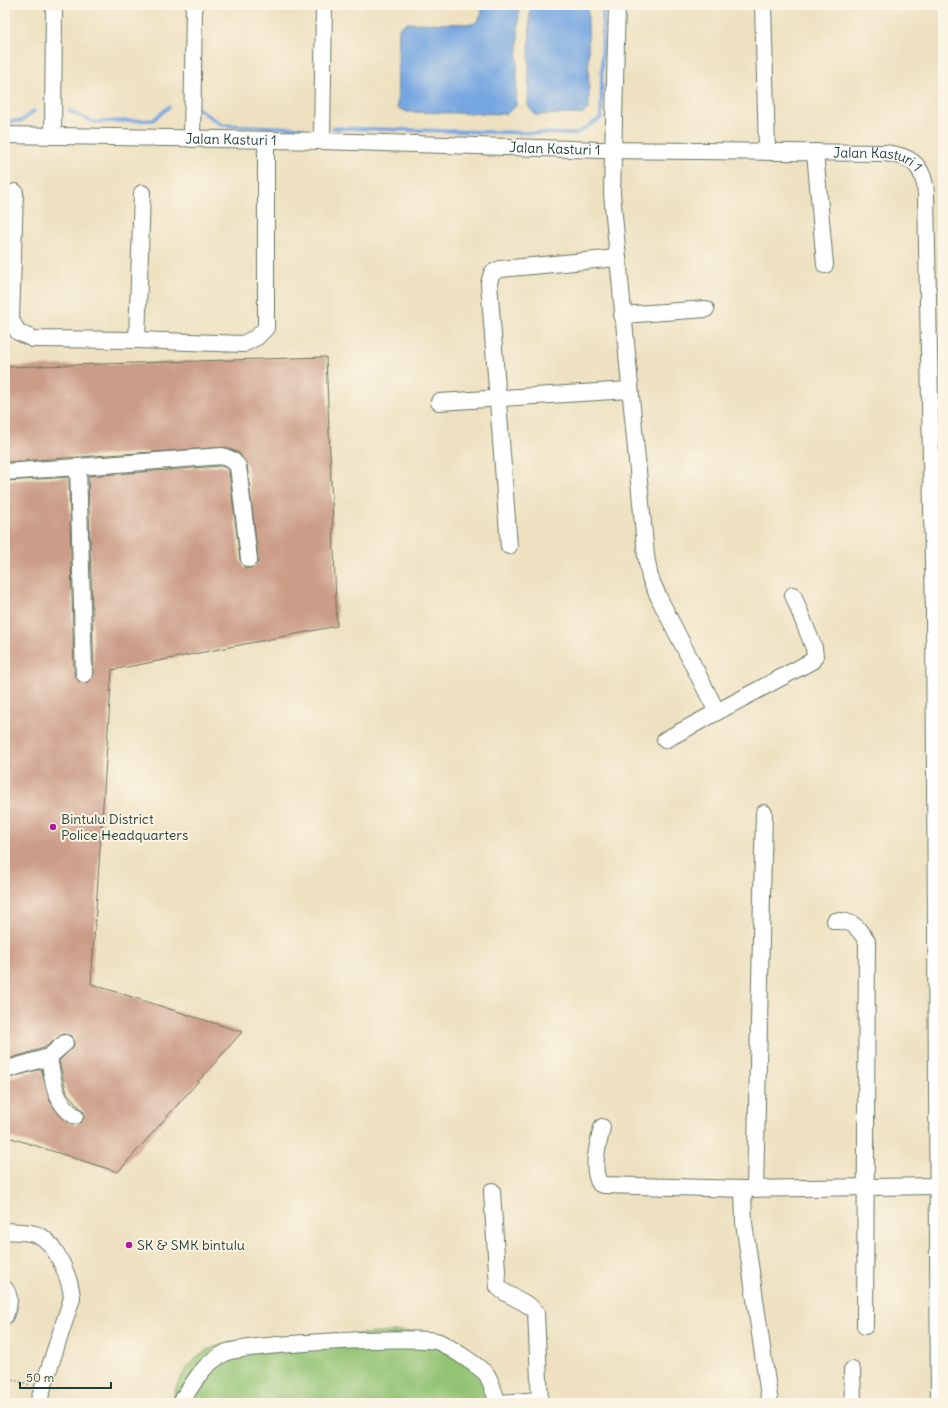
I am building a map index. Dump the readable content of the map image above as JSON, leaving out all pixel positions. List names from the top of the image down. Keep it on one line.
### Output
{"streets":{"street":["Jalan Kasturi 1"]},"places":["Bintulu District Police Headquarters","SK & SMK bintulu"],"scale_bar":"50 m"}
